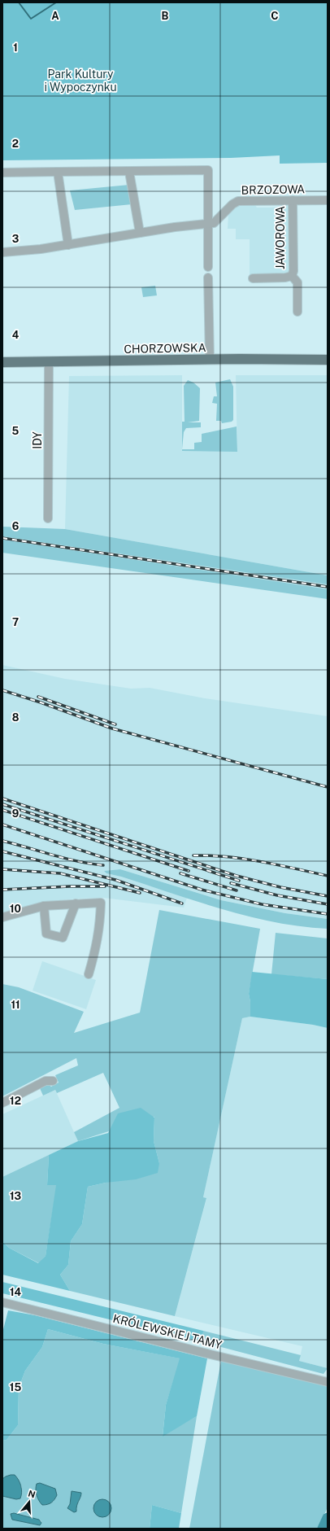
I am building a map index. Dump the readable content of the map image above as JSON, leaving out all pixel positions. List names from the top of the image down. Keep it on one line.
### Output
{"streets":{"main road":["CHORZOWSKA"],"street":["BRZOZOWA","JAWOROWA","IDY","KRÓLEWSKIEJ TAMY"]},"crossings":[["BRZOZOWA","JAWOROWA"],["CHORZOWSKA","IDY"]],"parks":["Park Kultury i Wypoczynku"],"north":"top","grid":{"columns":["A","B","C"],"rows":["1","2","3","4","5","6","7","8","9","10","11","12","13","14","15"]}}
